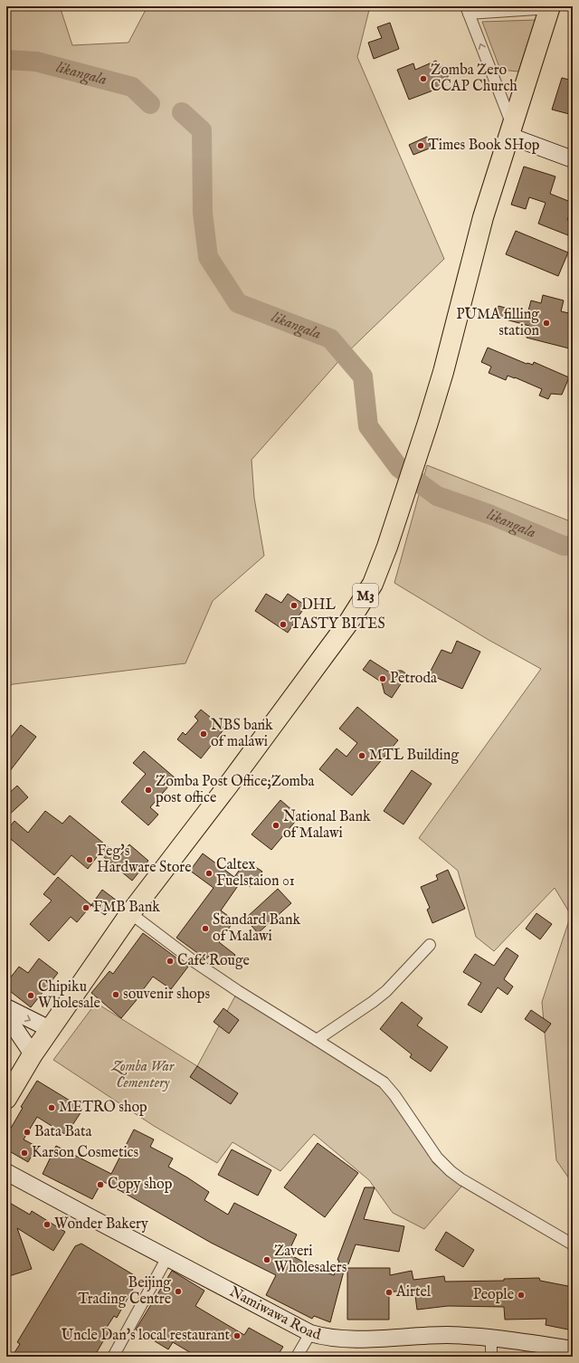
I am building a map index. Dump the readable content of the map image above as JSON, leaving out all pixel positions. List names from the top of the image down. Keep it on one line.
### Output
{"streets":{"highway":["M3"],"street":["Namiwawa Road"]},"water":["likangala"],"parks":["Zomba War Cementery"],"places":["Zomba Zero CCAP Church","Times Book SHop","PUMA filling station","DHL","TASTY BITES","Petroda","NBS bank of malawi","MTL Building","Zomba Post Office;Zomba post office","National Bank of Malawi","Feg's Hardware Store","Caltex Fuelstaion 01","FMB Bank","Standard Bank of Malawi","Café Rouge","souvenir shops","Chipiku Wholesale","METRO shop","Bata Bata","Karson Cosmetics","Copy shop","Wonder Bakery","Zaveri Wholesalers","Beijing Trading Centre","Airtel","People","Uncle Dan's local restaurant"]}
